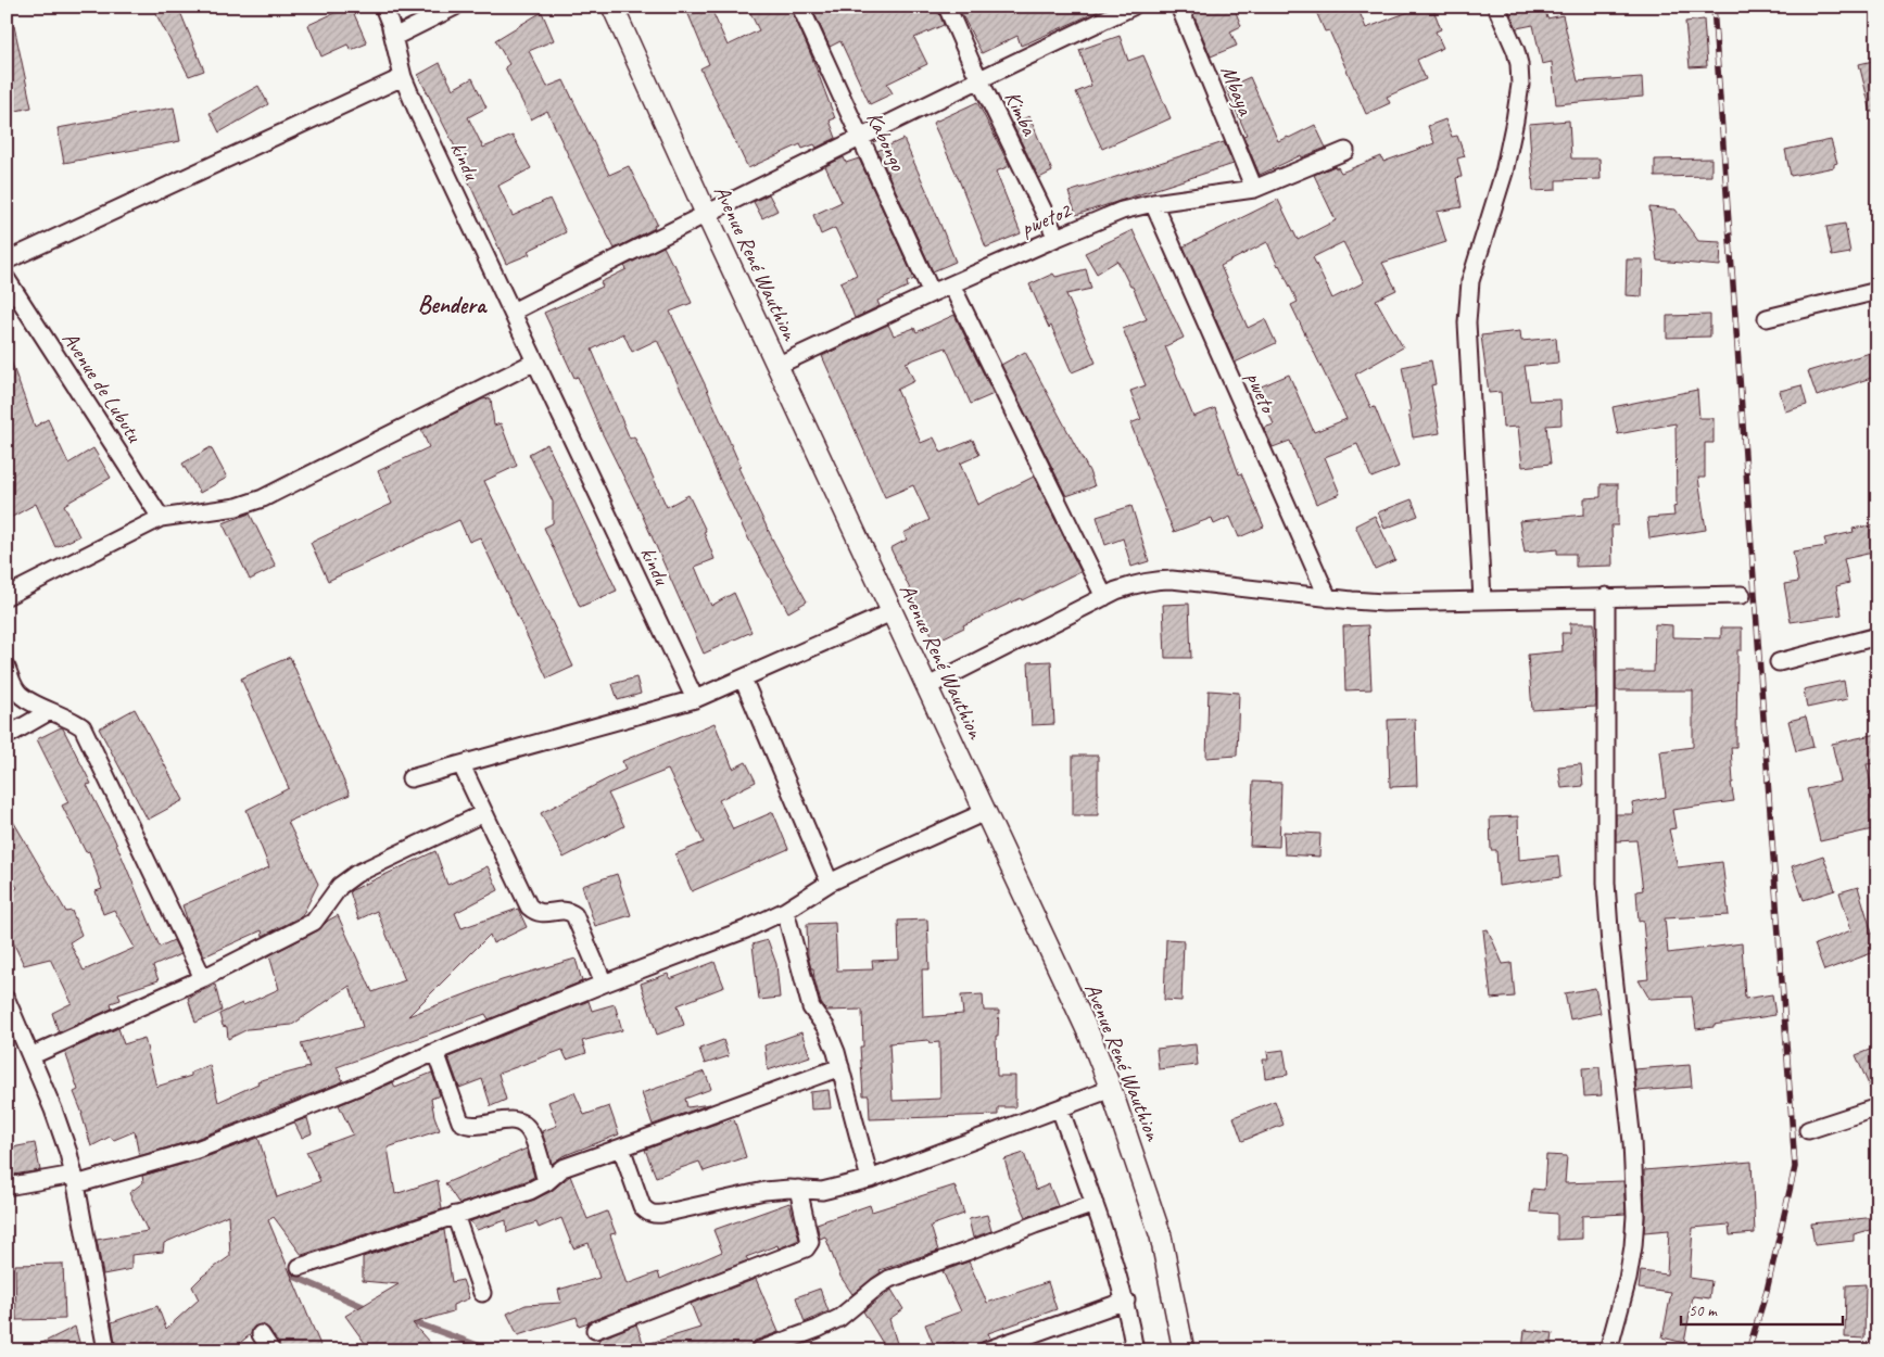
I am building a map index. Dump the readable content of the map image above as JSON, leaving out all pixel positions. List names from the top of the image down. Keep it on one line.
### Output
{"streets":{"street":["Mbaya","Kimba","Kabongo","kindu","pweto2","Avenue René Wauthion","Avenue de Lubutu","pweto"]},"crossings":[["Mbaya","pweto2"],["Kimba","pweto2"],["Kabongo","pweto2"],["pweto2","Avenue René Wauthion"],["pweto2","pweto"]],"districts":["Bendera"],"scale_bar":"50 m"}
